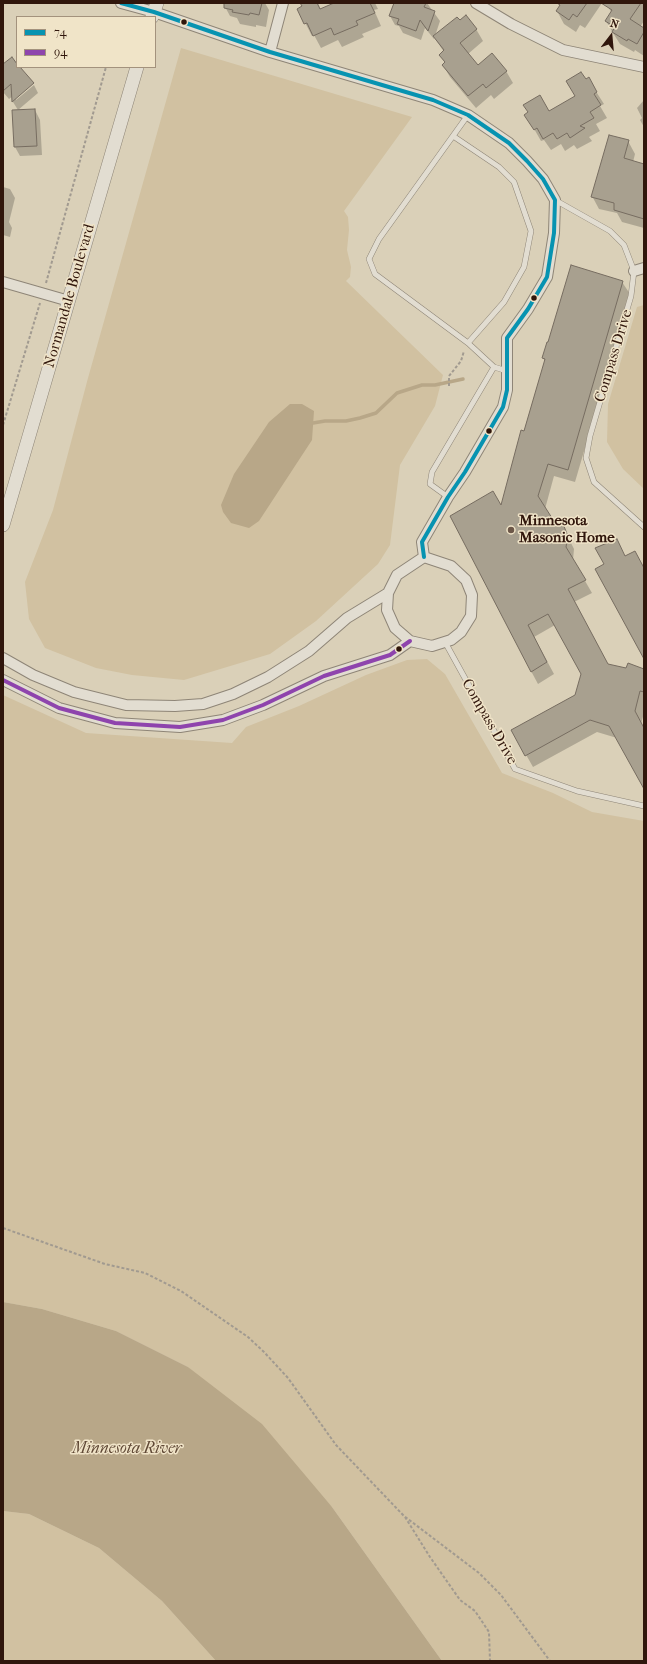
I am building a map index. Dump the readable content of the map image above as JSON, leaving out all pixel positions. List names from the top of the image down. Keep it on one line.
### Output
{"streets":{"street":["Normandale Boulevard"],"lane":["Compass Drive"]},"water":["Minnesota River"],"places":["Minnesota Masonic Home"],"lines":["transit line 74","transit line 94"],"legend":["74","94"],"north":"top"}
